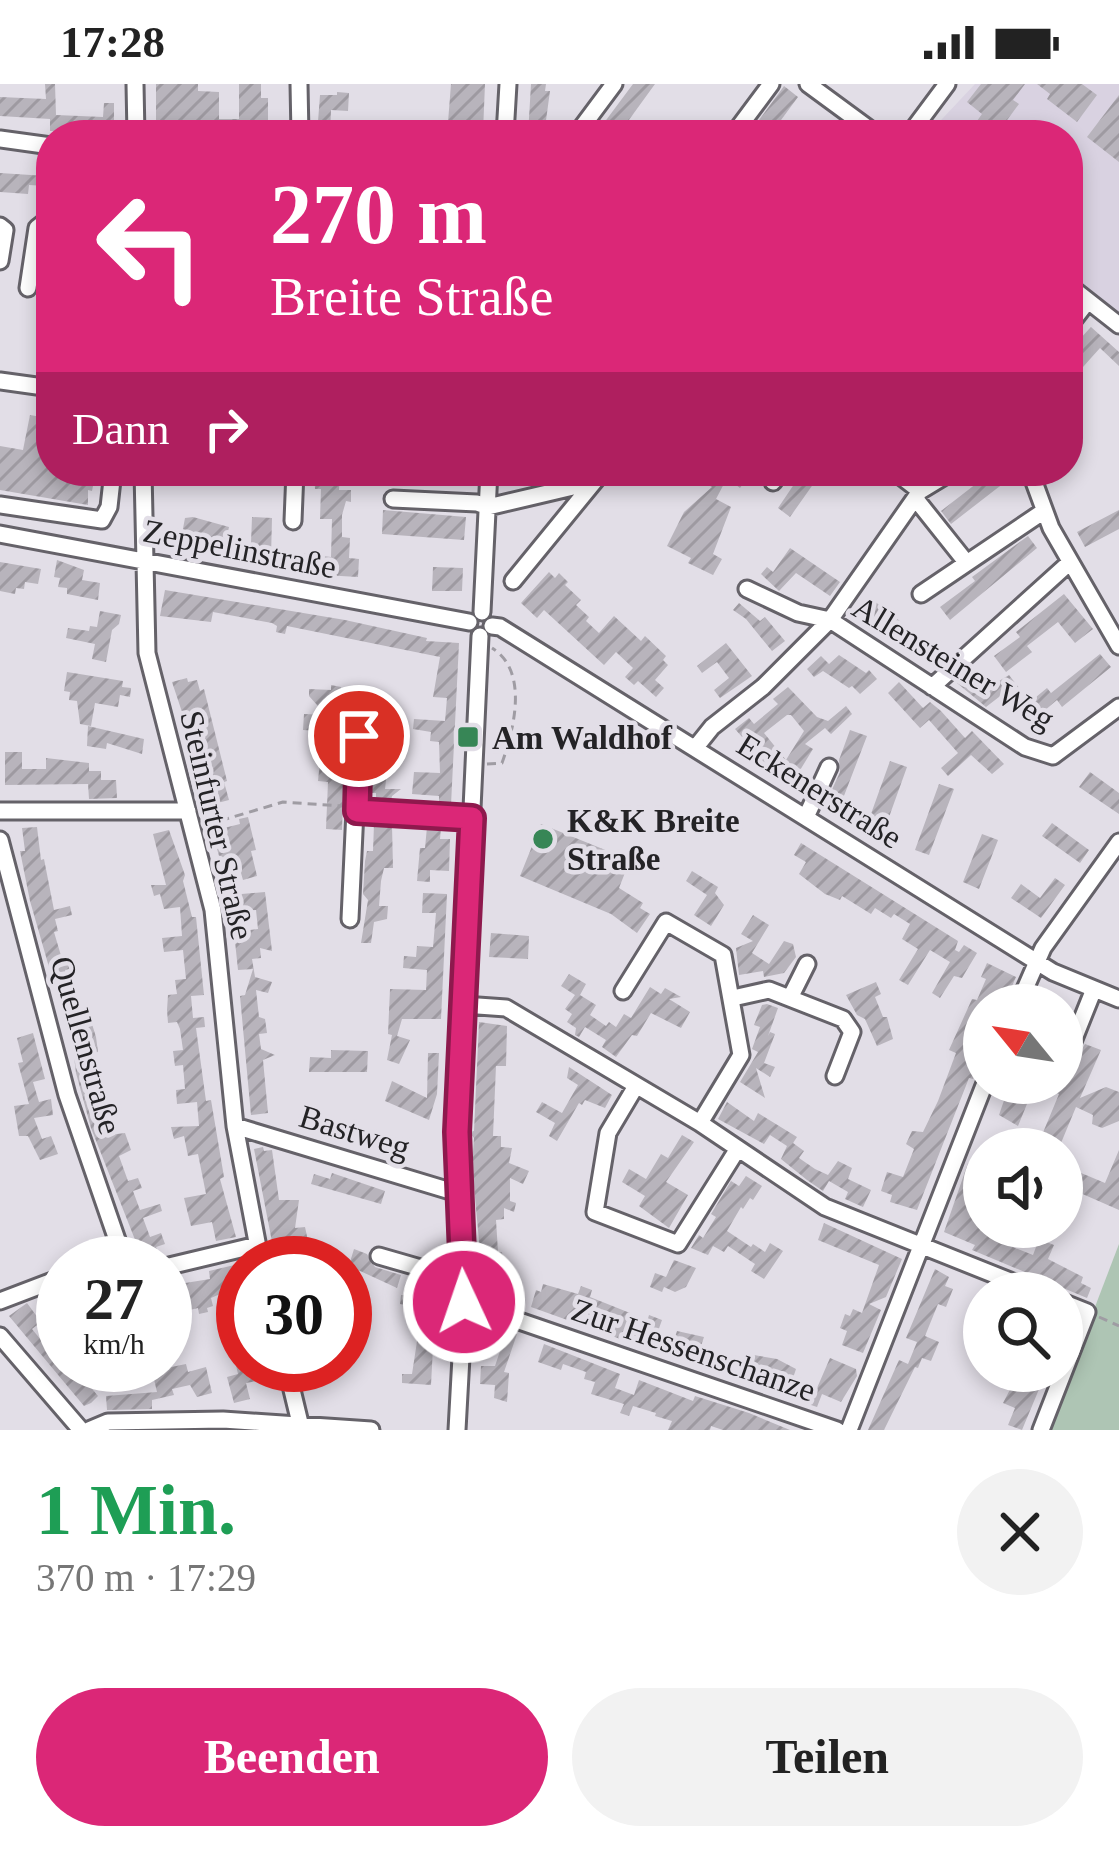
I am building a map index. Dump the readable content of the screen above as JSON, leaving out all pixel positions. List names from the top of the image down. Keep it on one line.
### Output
{"streets":{"street":["Zeppelinstraße","Allensteiner Weg","Eckenerstraße","Steinfurter Straße","Quellenstraße","Bastweg","Zur Hessenschanze"]},"crossings":[["Zeppelinstraße","Eckenerstraße"],["Zeppelinstraße","Steinfurter Straße"],["Steinfurter Straße","Bastweg"]],"places":{"transit":["Am Waldhof"],"other":["K&K Breite Straße"]},"north":"top left","page":{"status":"17:28","turn":["270 m","Breite Straße"],"then":"Dann","speed":"27 km/h","limit":"30","heading":["1 Min.","370 m · 17:29"],"buttons":["Beenden","Teilen"]}}
